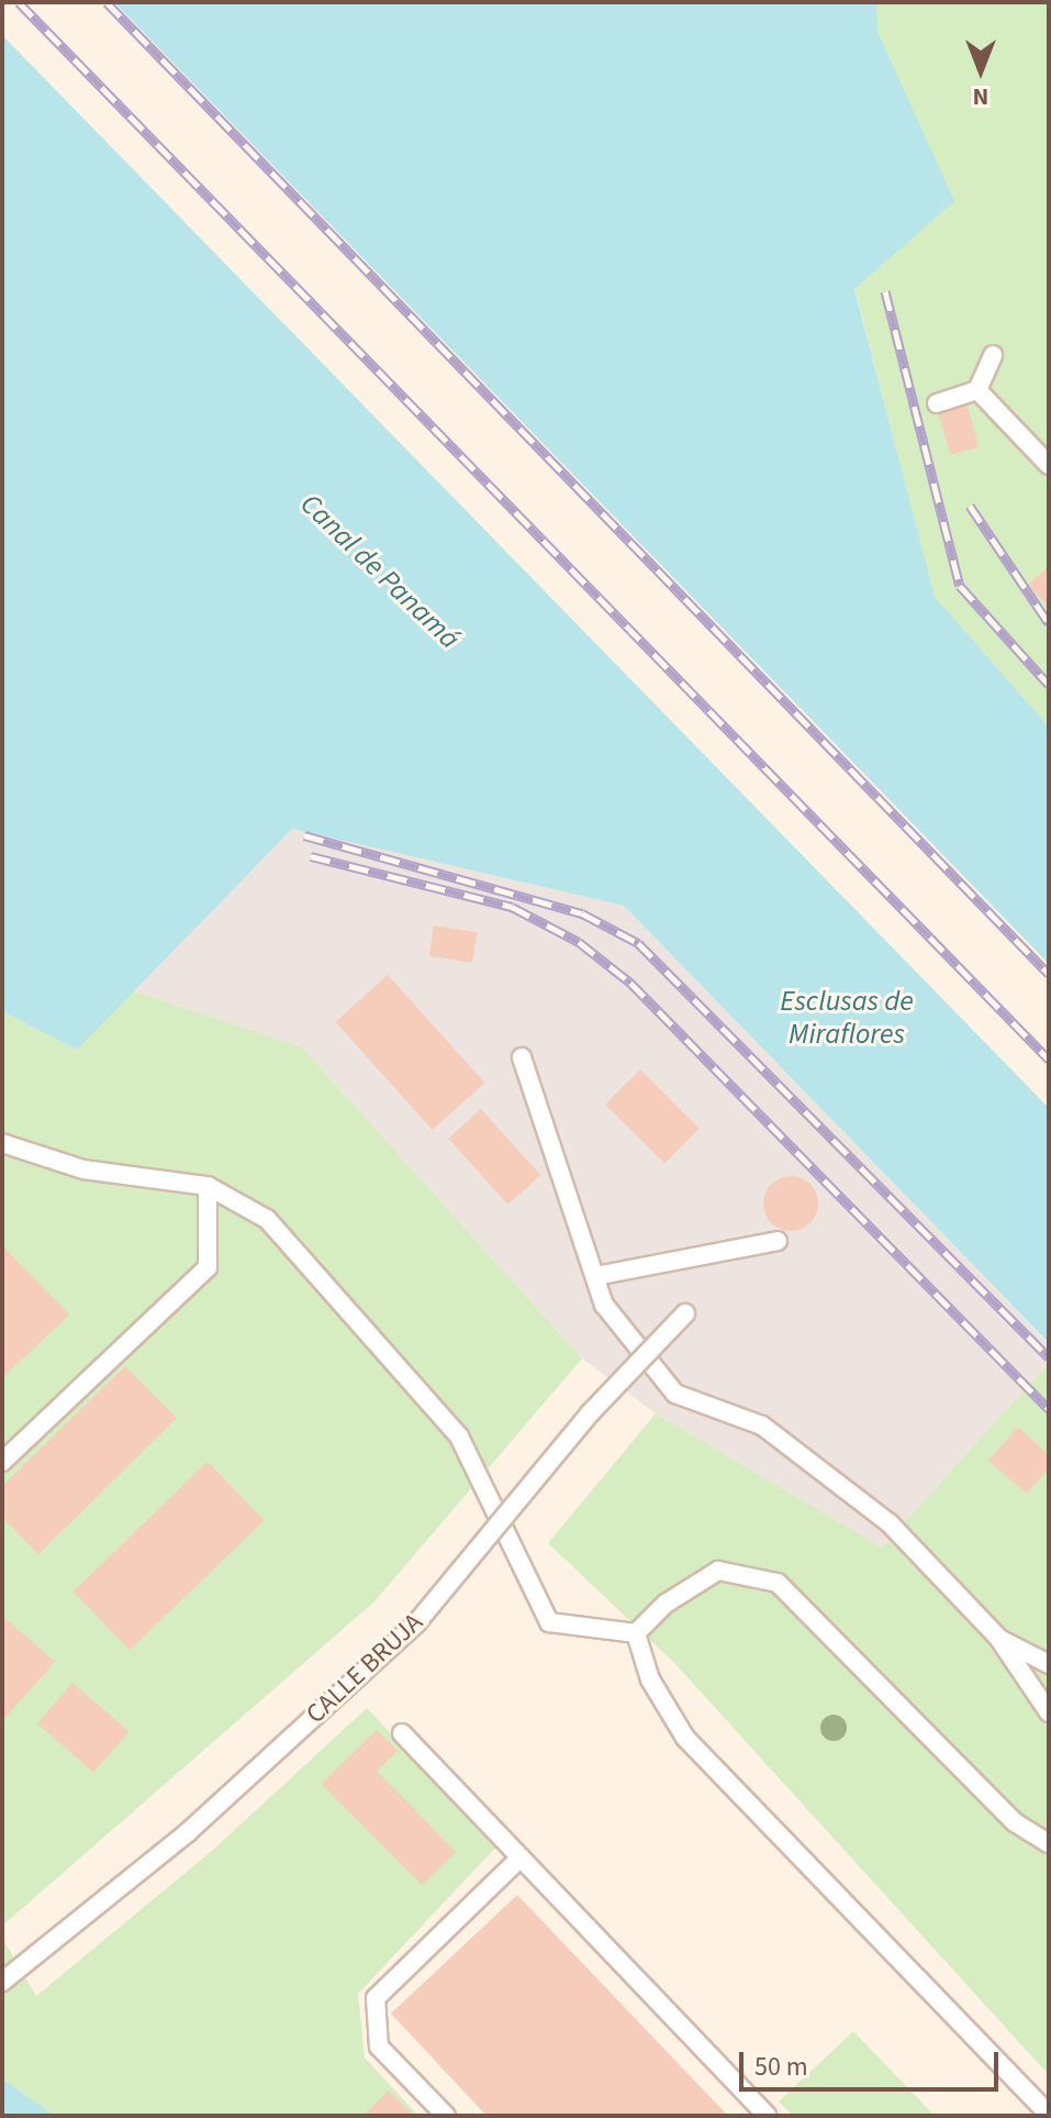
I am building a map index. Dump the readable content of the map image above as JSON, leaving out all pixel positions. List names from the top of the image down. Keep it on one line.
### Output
{"streets":{"lane":["CALLE BRUJA"]},"water":["Canal de Panamá","Esclusas de Miraflores"],"scale_bar":"50 m","north":"bottom"}
